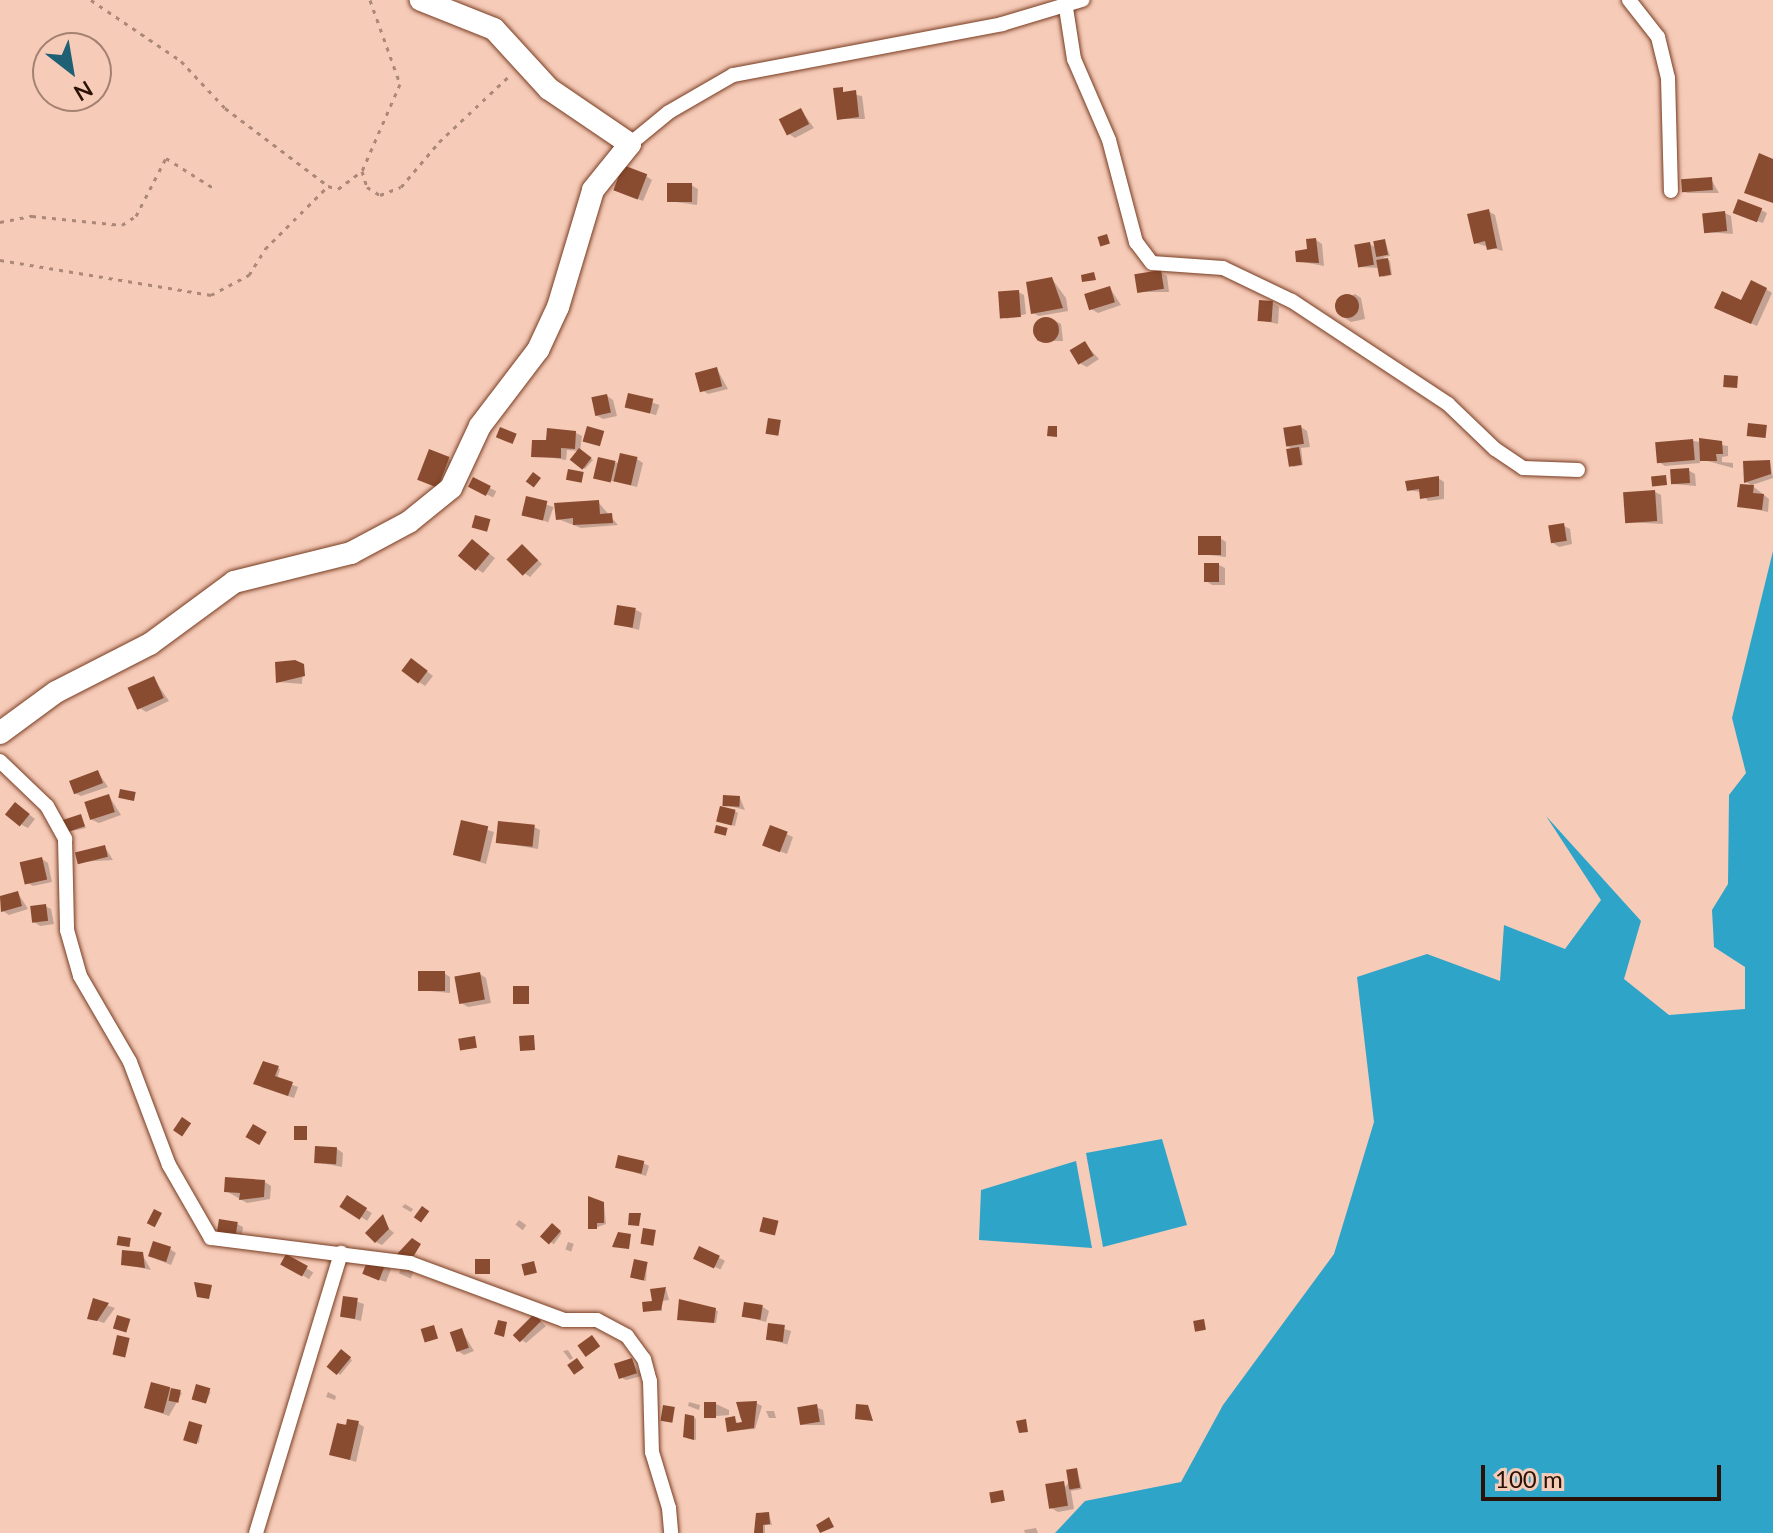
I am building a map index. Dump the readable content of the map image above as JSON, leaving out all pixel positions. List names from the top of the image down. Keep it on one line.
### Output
{"scale_bar":"100 m","north":"bottom right"}
